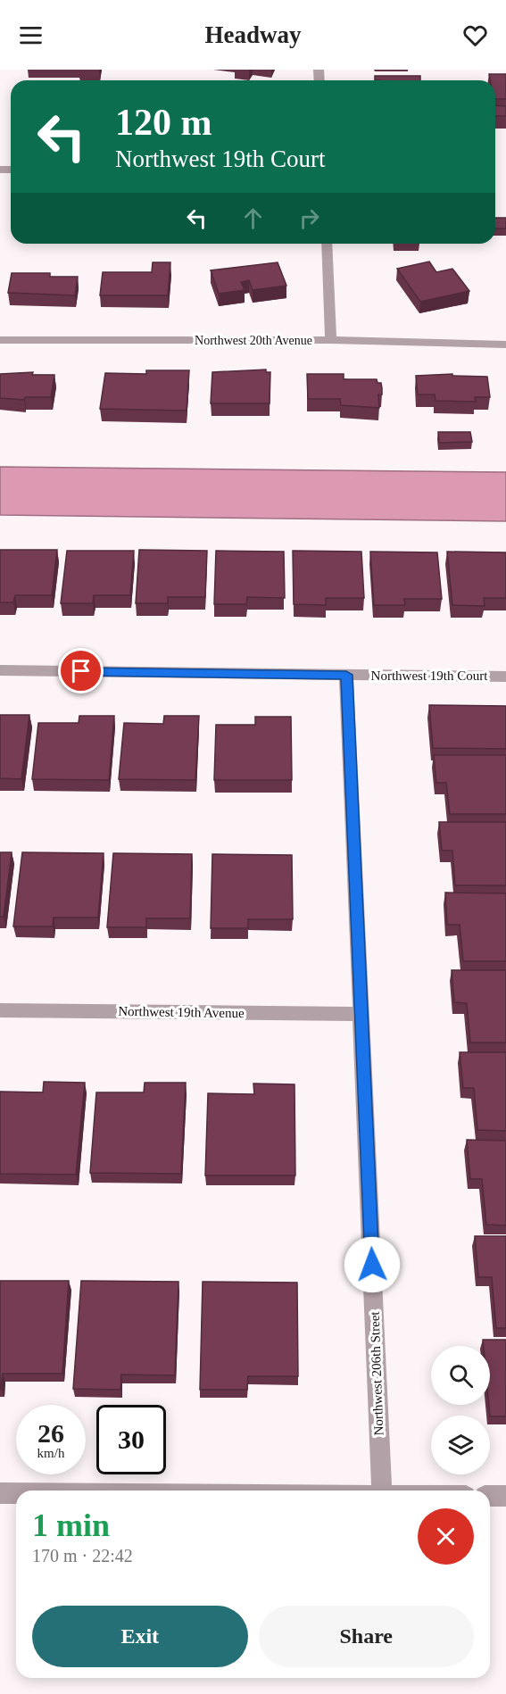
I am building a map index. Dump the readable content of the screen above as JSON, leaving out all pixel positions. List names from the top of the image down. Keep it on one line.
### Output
{"streets":{"street":["Northwest 20th Avenue","Northwest 19th Court","Northwest 19th Avenue","Northwest 206th Street"]},"crossings":[["Northwest 19th Court","Northwest 206th Street"],["Northwest 19th Avenue","Northwest 206th Street"]],"page":{"header":"Headway","turn":["120 m","Northwest 19th Court"],"speed":"26 km/h","limit":"30","heading":["1 min","170 m · 22:42"],"buttons":["Exit","Share"]}}
